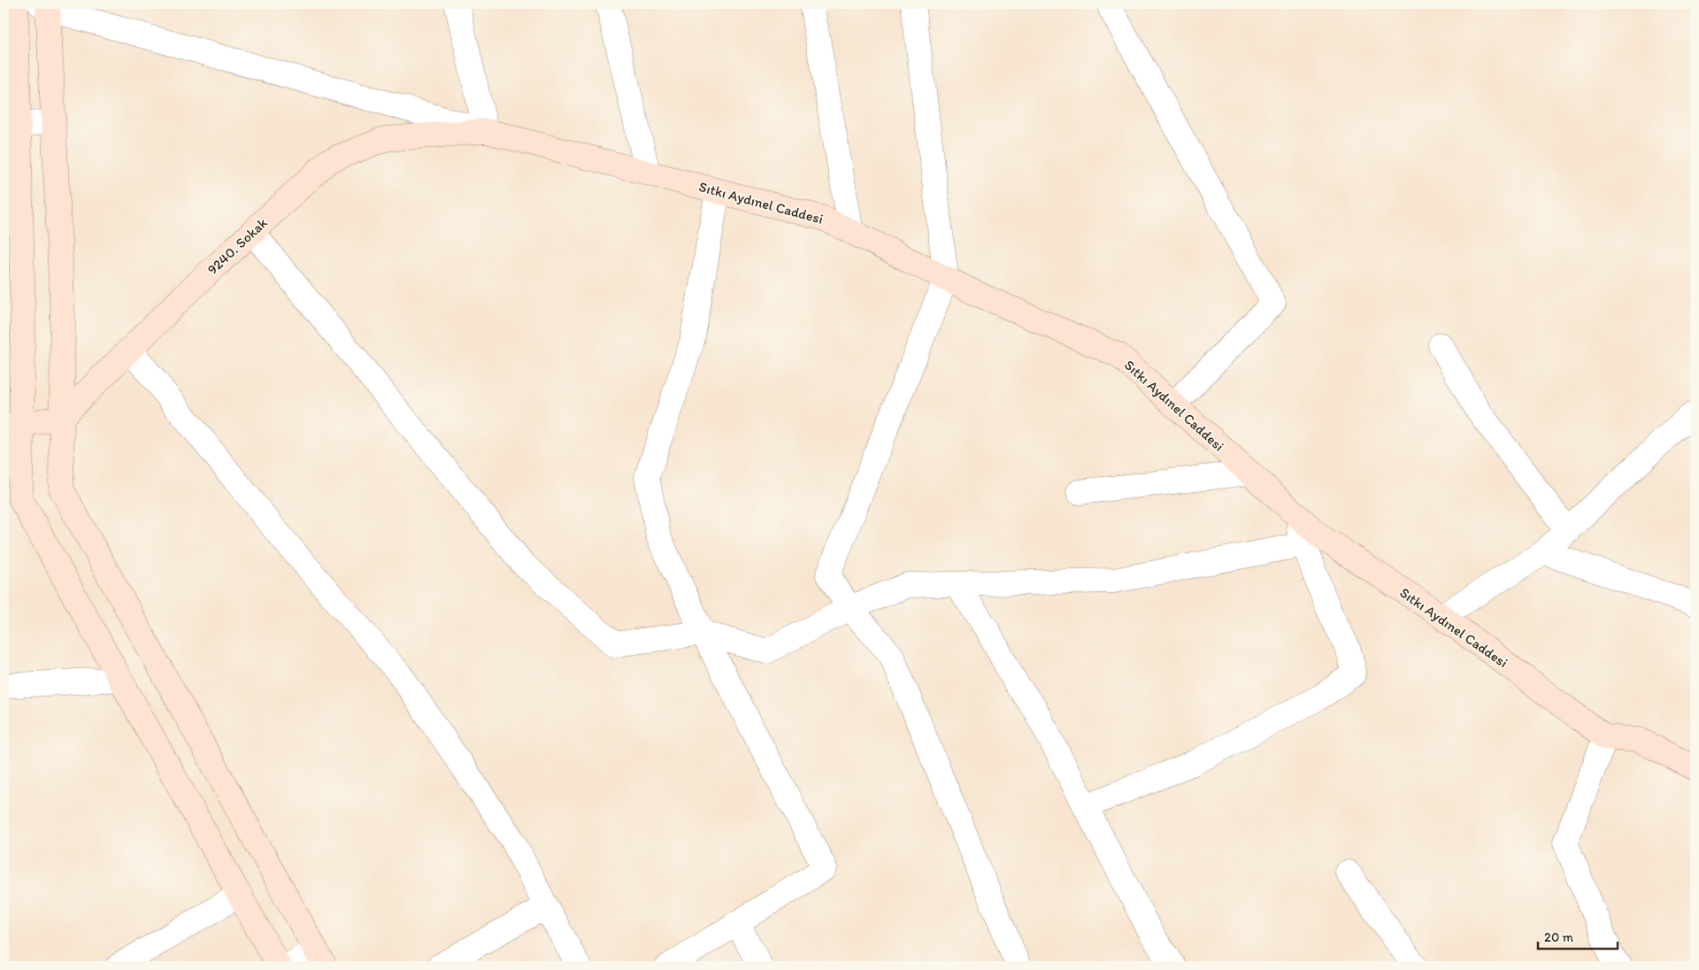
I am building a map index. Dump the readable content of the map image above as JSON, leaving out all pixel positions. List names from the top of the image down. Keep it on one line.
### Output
{"streets":{"street":["Sıtkı Aydınel Caddesi","9240. Sokak"]},"crossings":[["Sıtkı Aydınel Caddesi","9240. Sokak"]],"scale_bar":"20 m"}
